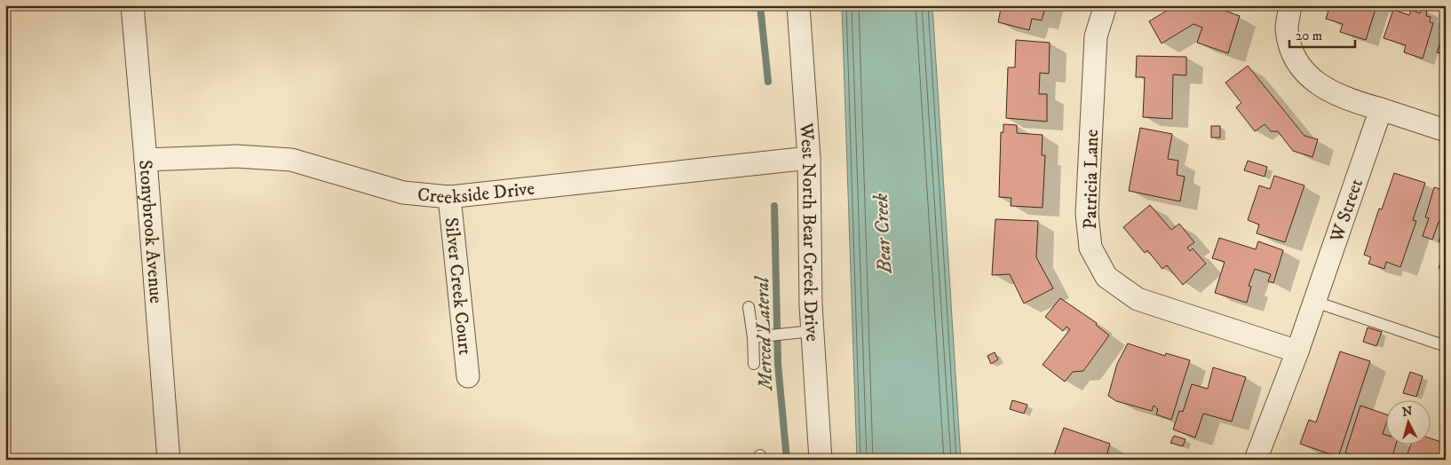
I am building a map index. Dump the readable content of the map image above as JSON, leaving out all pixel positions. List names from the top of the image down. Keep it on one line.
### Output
{"streets":{"street":["Patricia Lane","Creekside Drive","W Street","Stonybrook Avenue","West North Bear Creek Drive","Silver Creek Court"]},"crossings":[["Patricia Lane","W Street"],["Creekside Drive","Stonybrook Avenue"],["Creekside Drive","West North Bear Creek Drive"],["Creekside Drive","Silver Creek Court"]],"water":["Bear Creek","Merced Lateral"],"scale_bar":"20 m","north":"top"}
